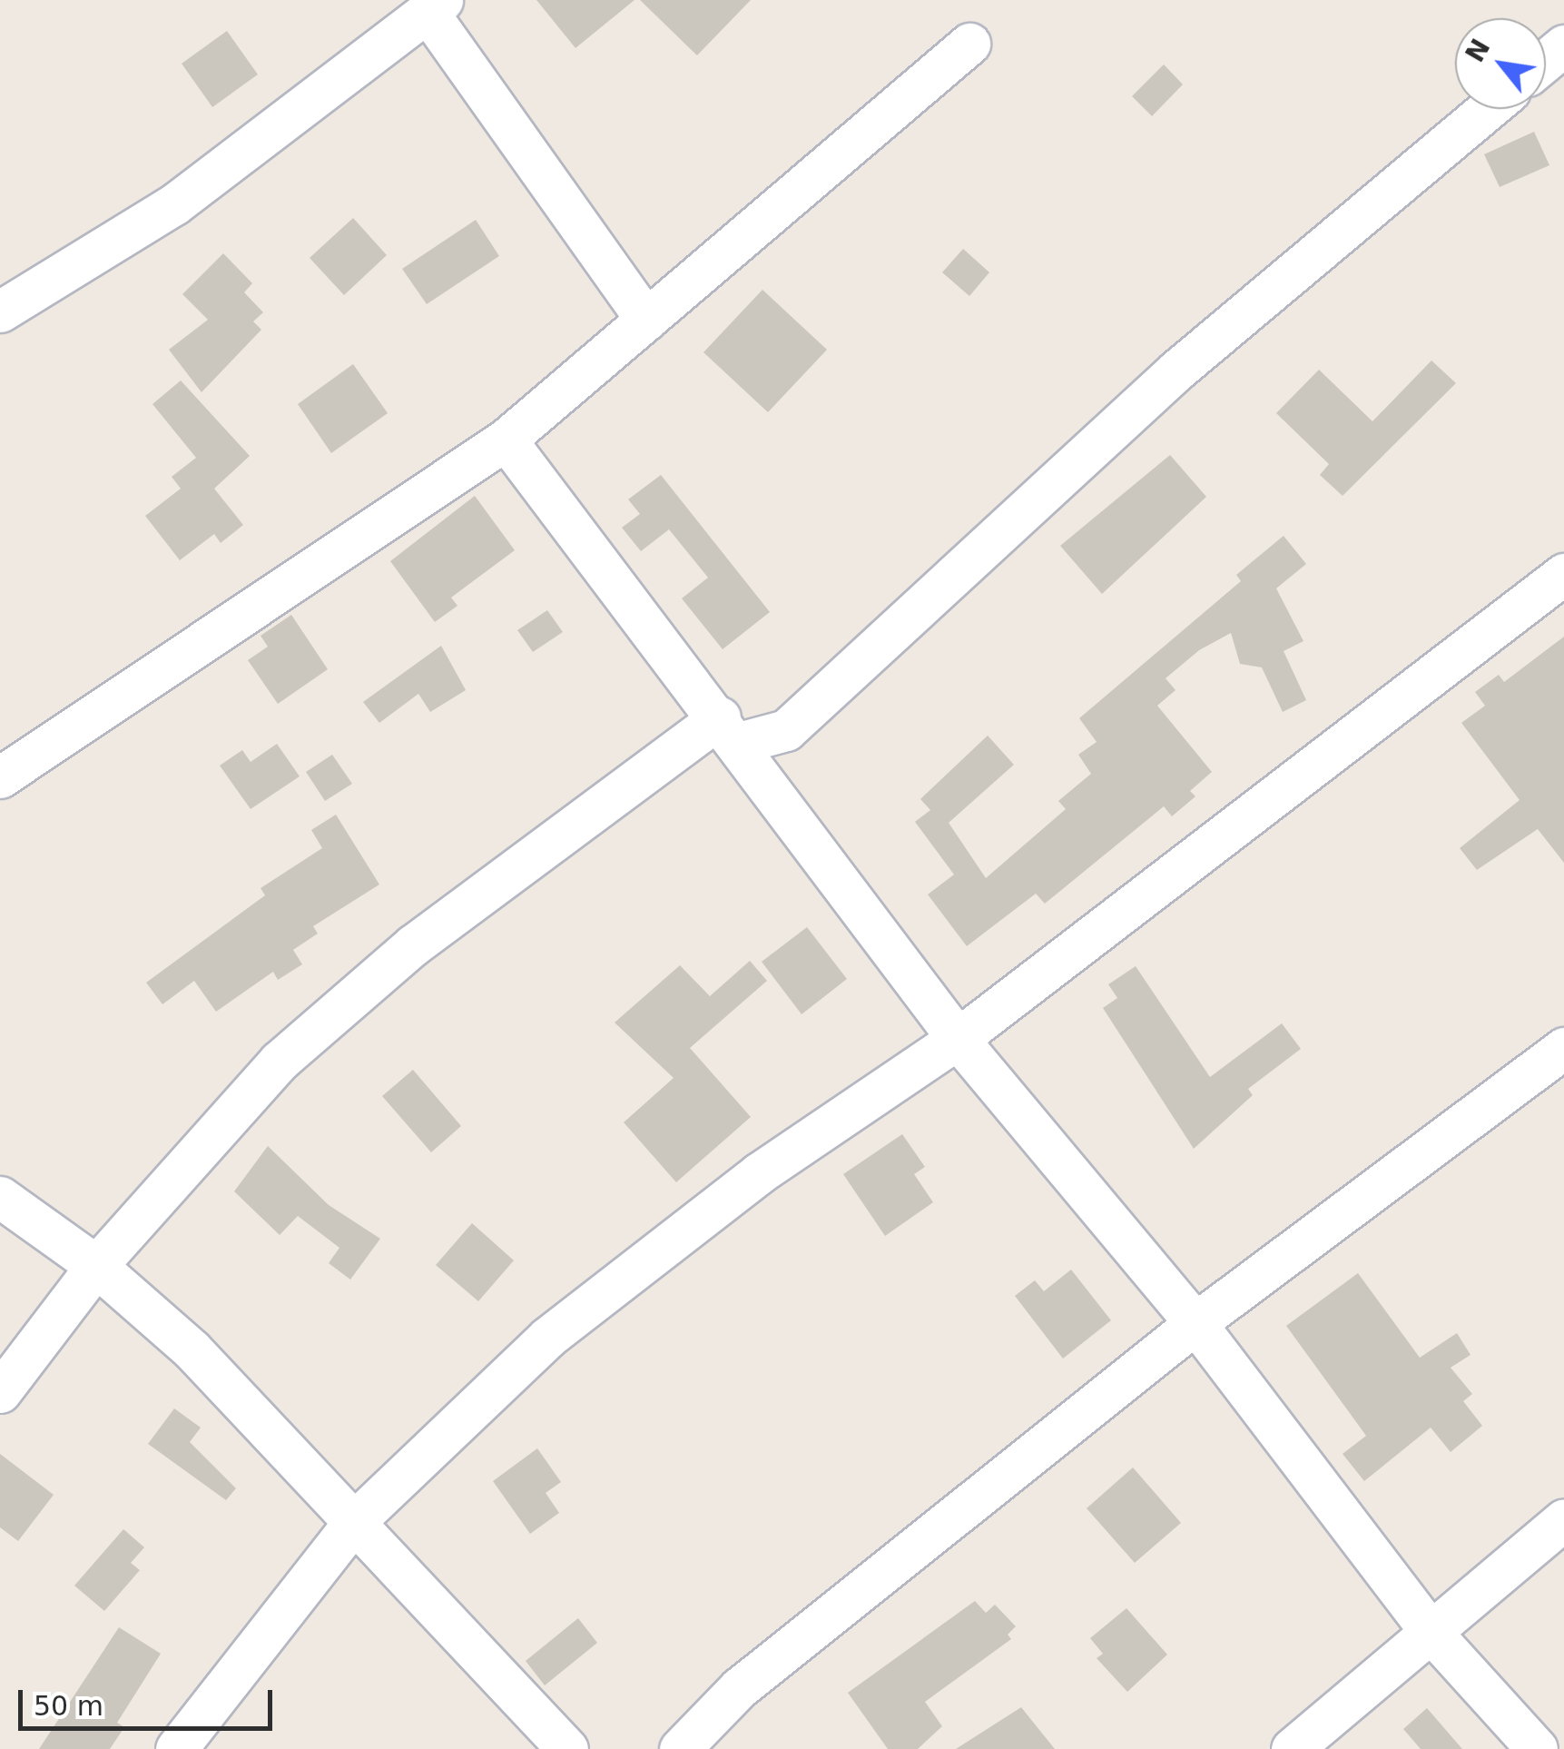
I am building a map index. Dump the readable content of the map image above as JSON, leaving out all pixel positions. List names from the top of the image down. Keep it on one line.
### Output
{"scale_bar":"50 m","north":"top left"}
